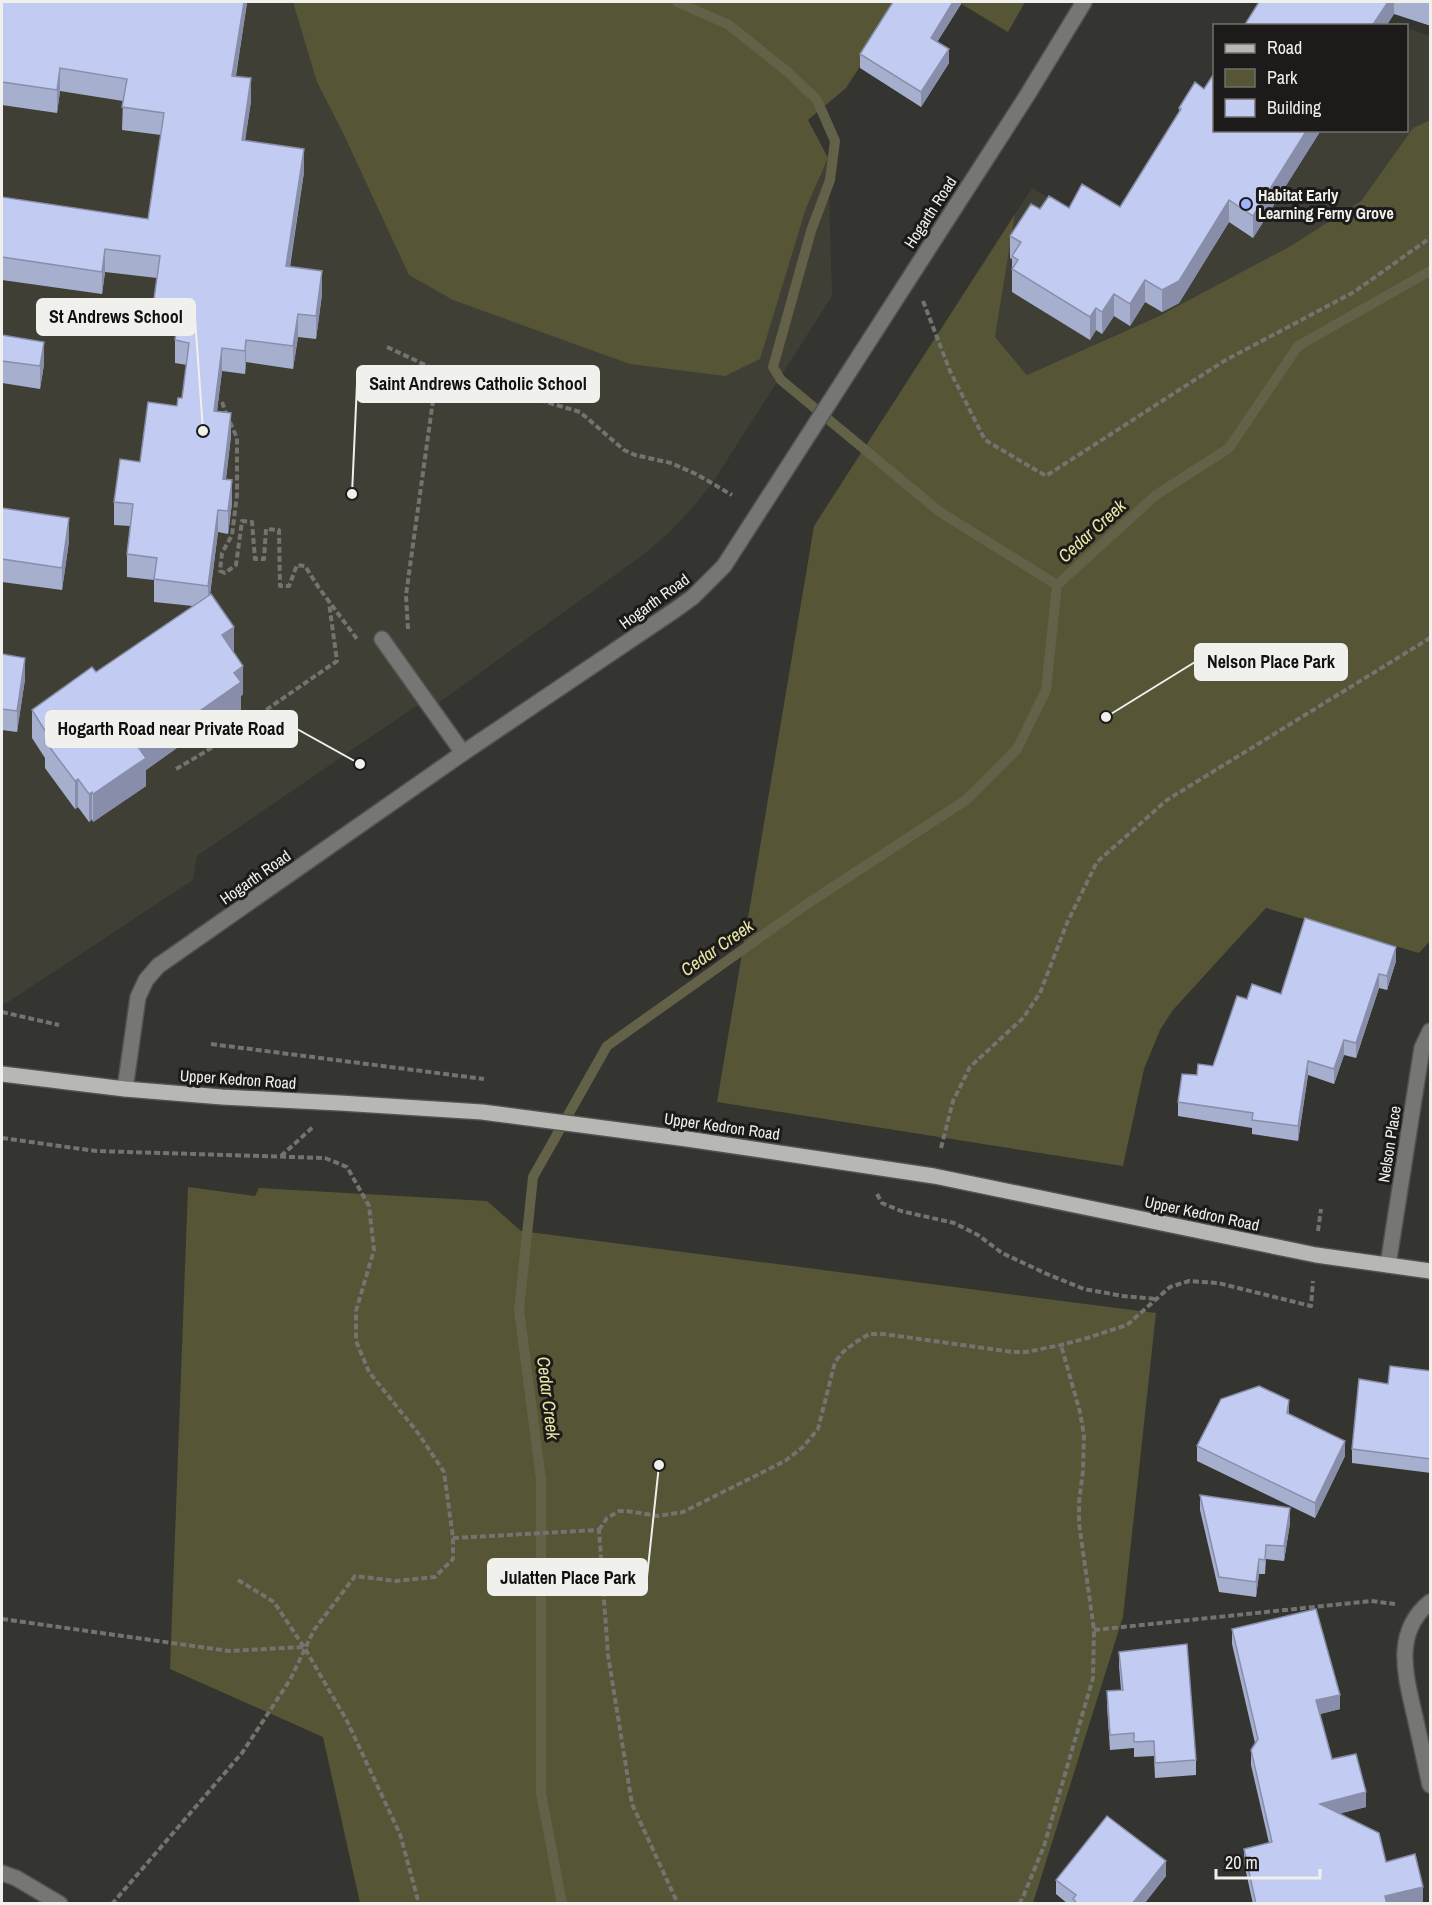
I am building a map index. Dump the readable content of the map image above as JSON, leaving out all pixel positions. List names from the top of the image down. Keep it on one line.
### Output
{"streets":{"main road":["Upper Kedron Road"],"street":["Hogarth Road","Nelson Place"]},"crossings":[["Hogarth Road","Upper Kedron Road"],["Upper Kedron Road","Nelson Place"]],"water":["Cedar Creek"],"places":["Habitat Early Learning Ferny Grove","St Andrews School","Saint Andrews Catholic School","Nelson Place Park","Hogarth Road near Private Road","Julatten Place Park"],"legend":["Road","Park","Building"],"scale_bar":"20 m"}
